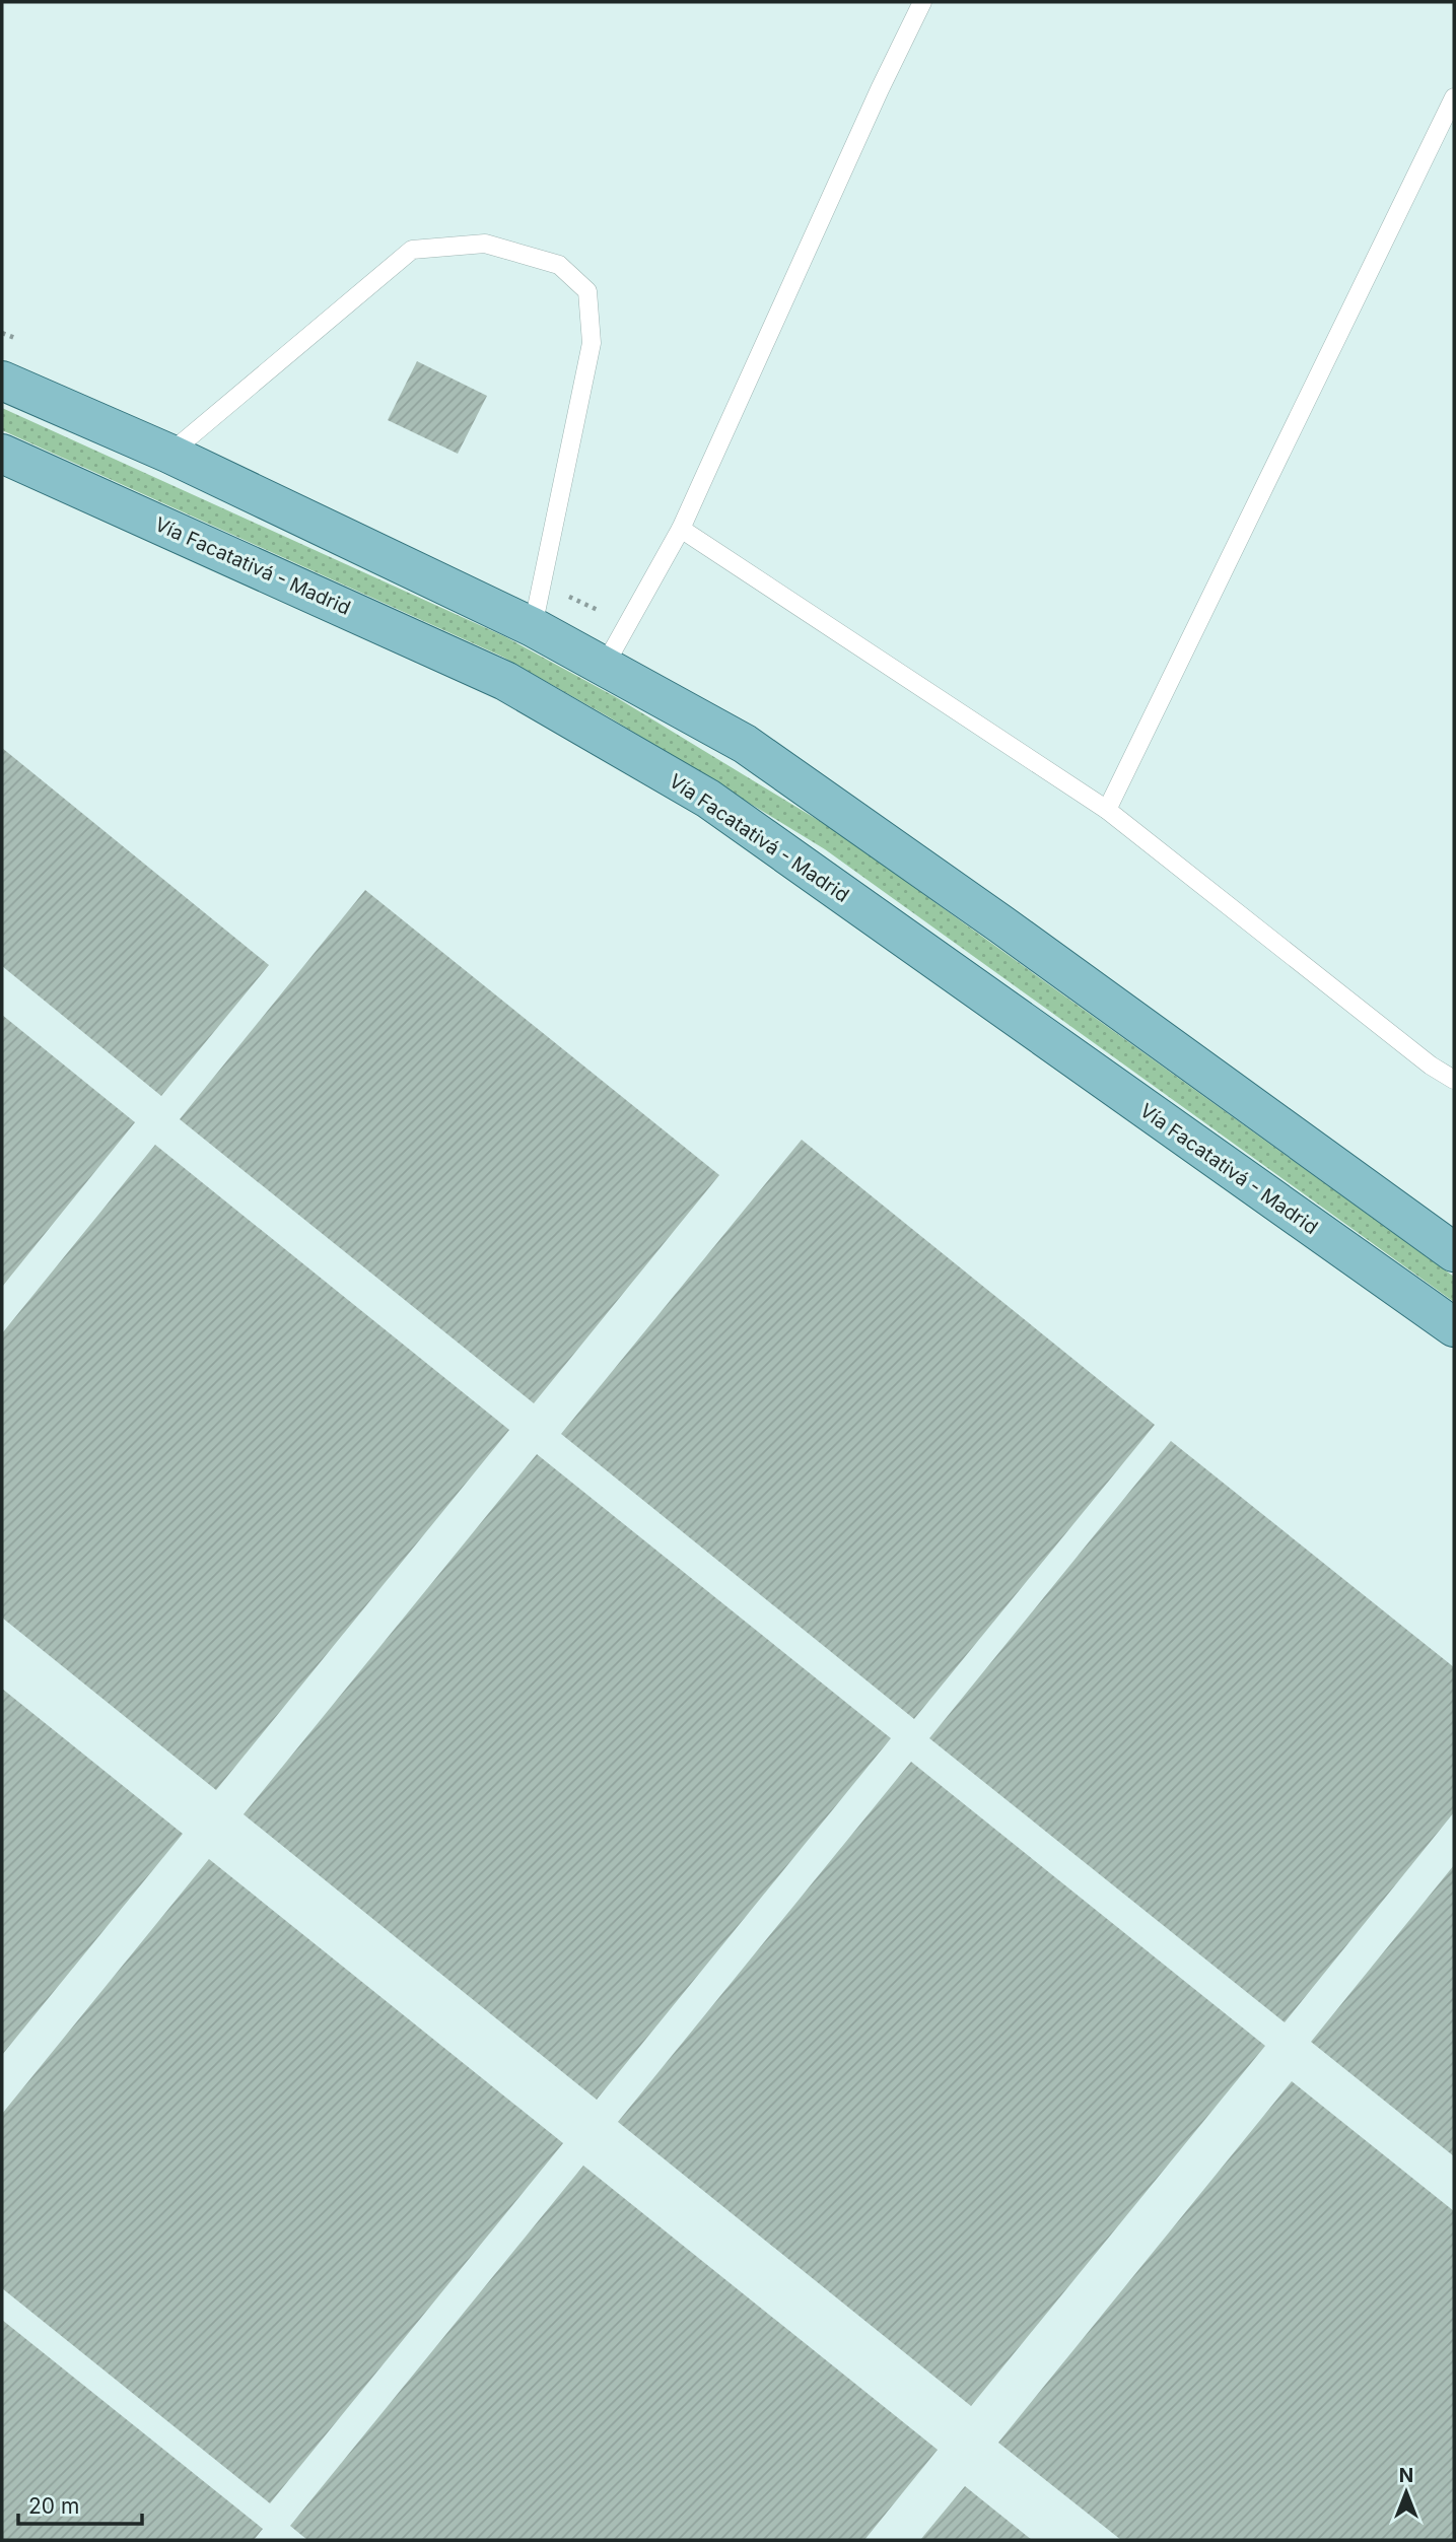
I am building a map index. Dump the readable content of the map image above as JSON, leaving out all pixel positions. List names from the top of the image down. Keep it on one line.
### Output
{"streets":{"main road":["Vía Facatativá - Madrid"]},"scale_bar":"20 m","north":"top"}
